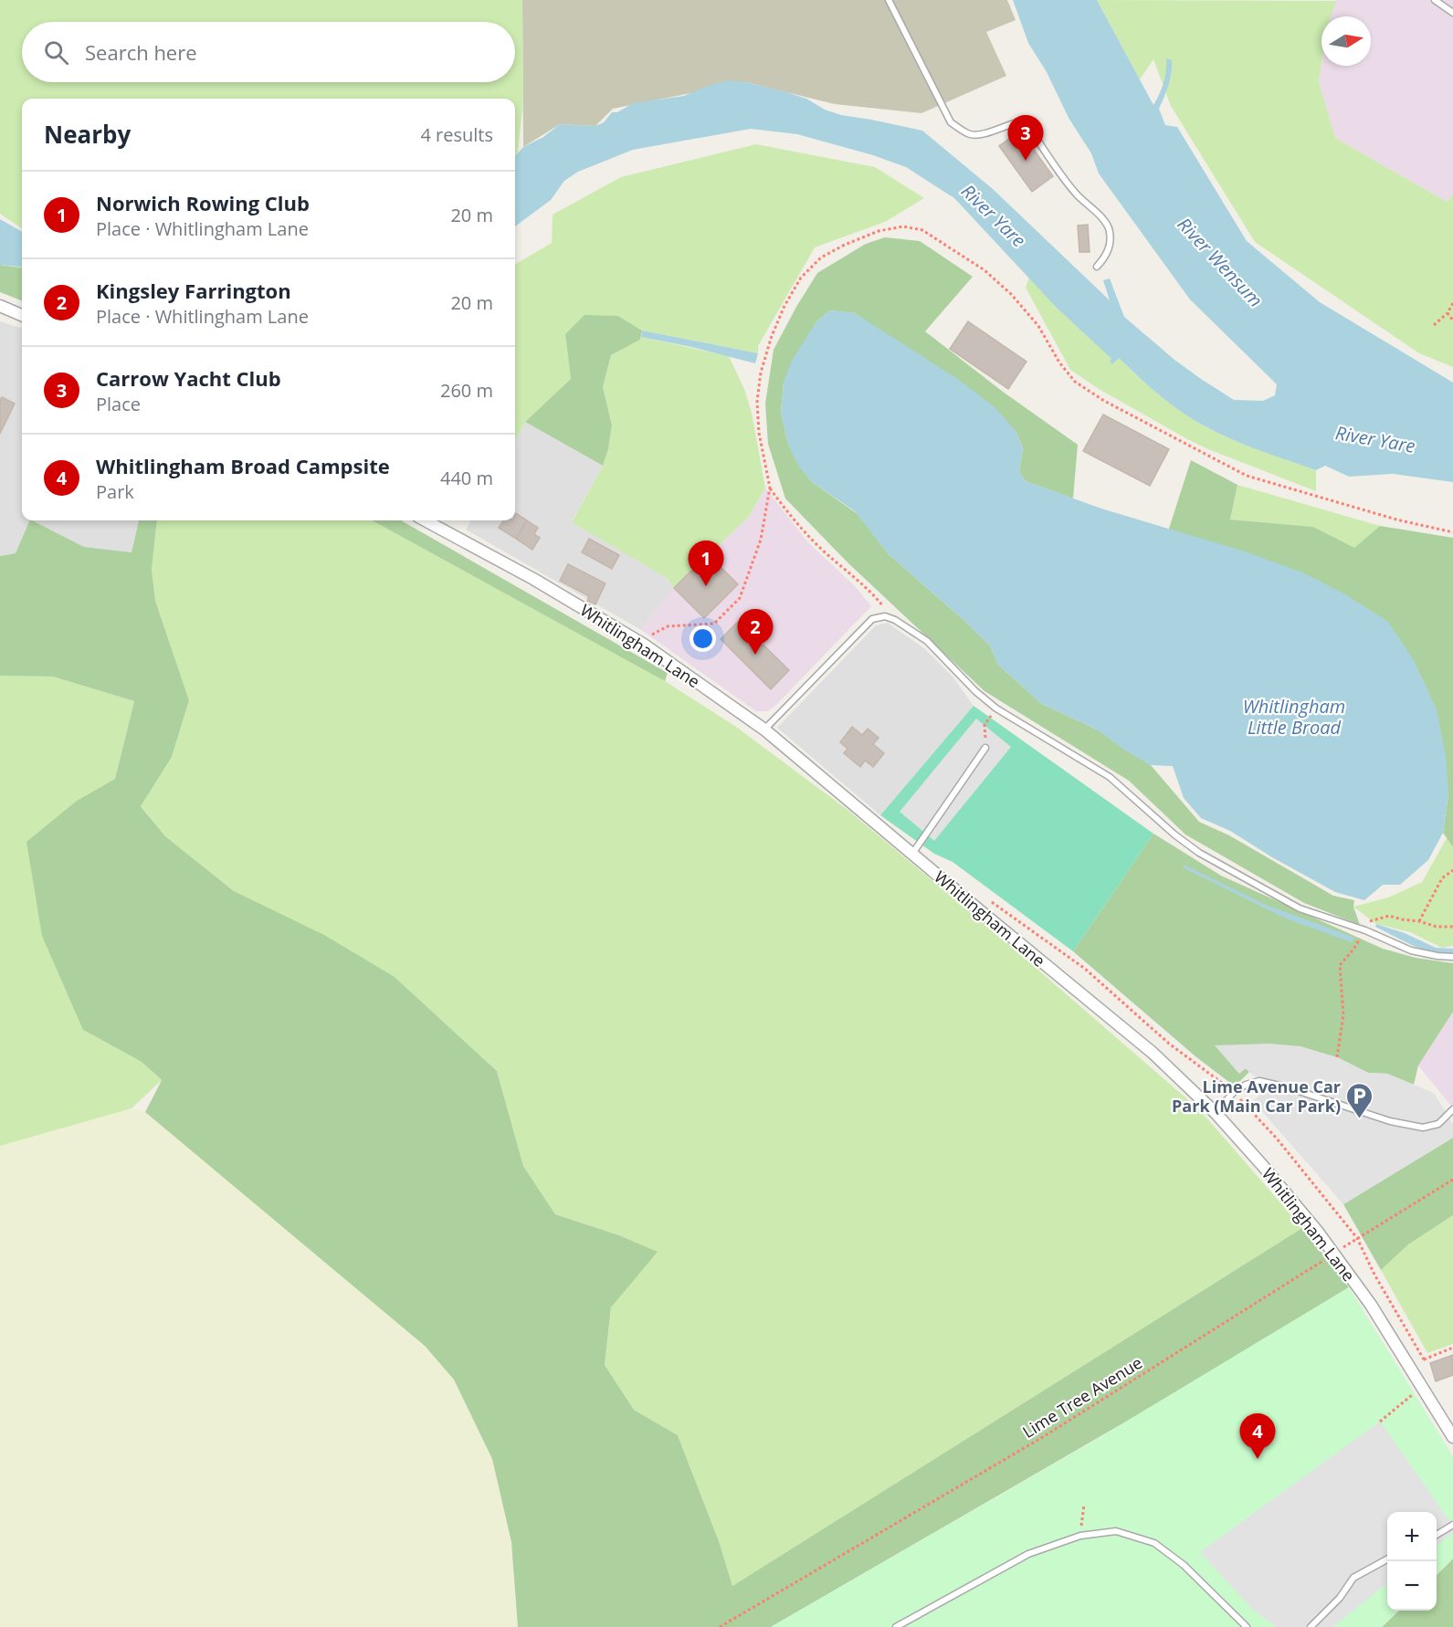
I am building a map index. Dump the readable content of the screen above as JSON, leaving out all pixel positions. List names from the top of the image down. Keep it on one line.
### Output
{"streets":{"street":["Whitlingham Lane"],"path":["Lime Tree Avenue"]},"crossings":[["Whitlingham Lane","Lime Tree Avenue"]],"water":["River Yare","River Wensum","Whitlingham Little Broad"],"places":{"parking":["Lime Avenue Car Park (Main Car Park)"]},"north":"right","page":{"search":"Search here","heading":["Nearby","4 results"],"pins":["3","1","2","4"],"list":[{"mark":"1","name":"Norwich Rowing Club","note":"Place · Whitlingham Lane","value":"20 m"},{"mark":"2","name":"Kingsley Farrington","note":"Place · Whitlingham Lane","value":"20 m"},{"mark":"3","name":"Carrow Yacht Club","note":"Place","value":"260 m"},{"mark":"4","name":"Whitlingham Broad Campsite","note":"Park","value":"440 m"}],"map_buttons":["+","−"]}}
